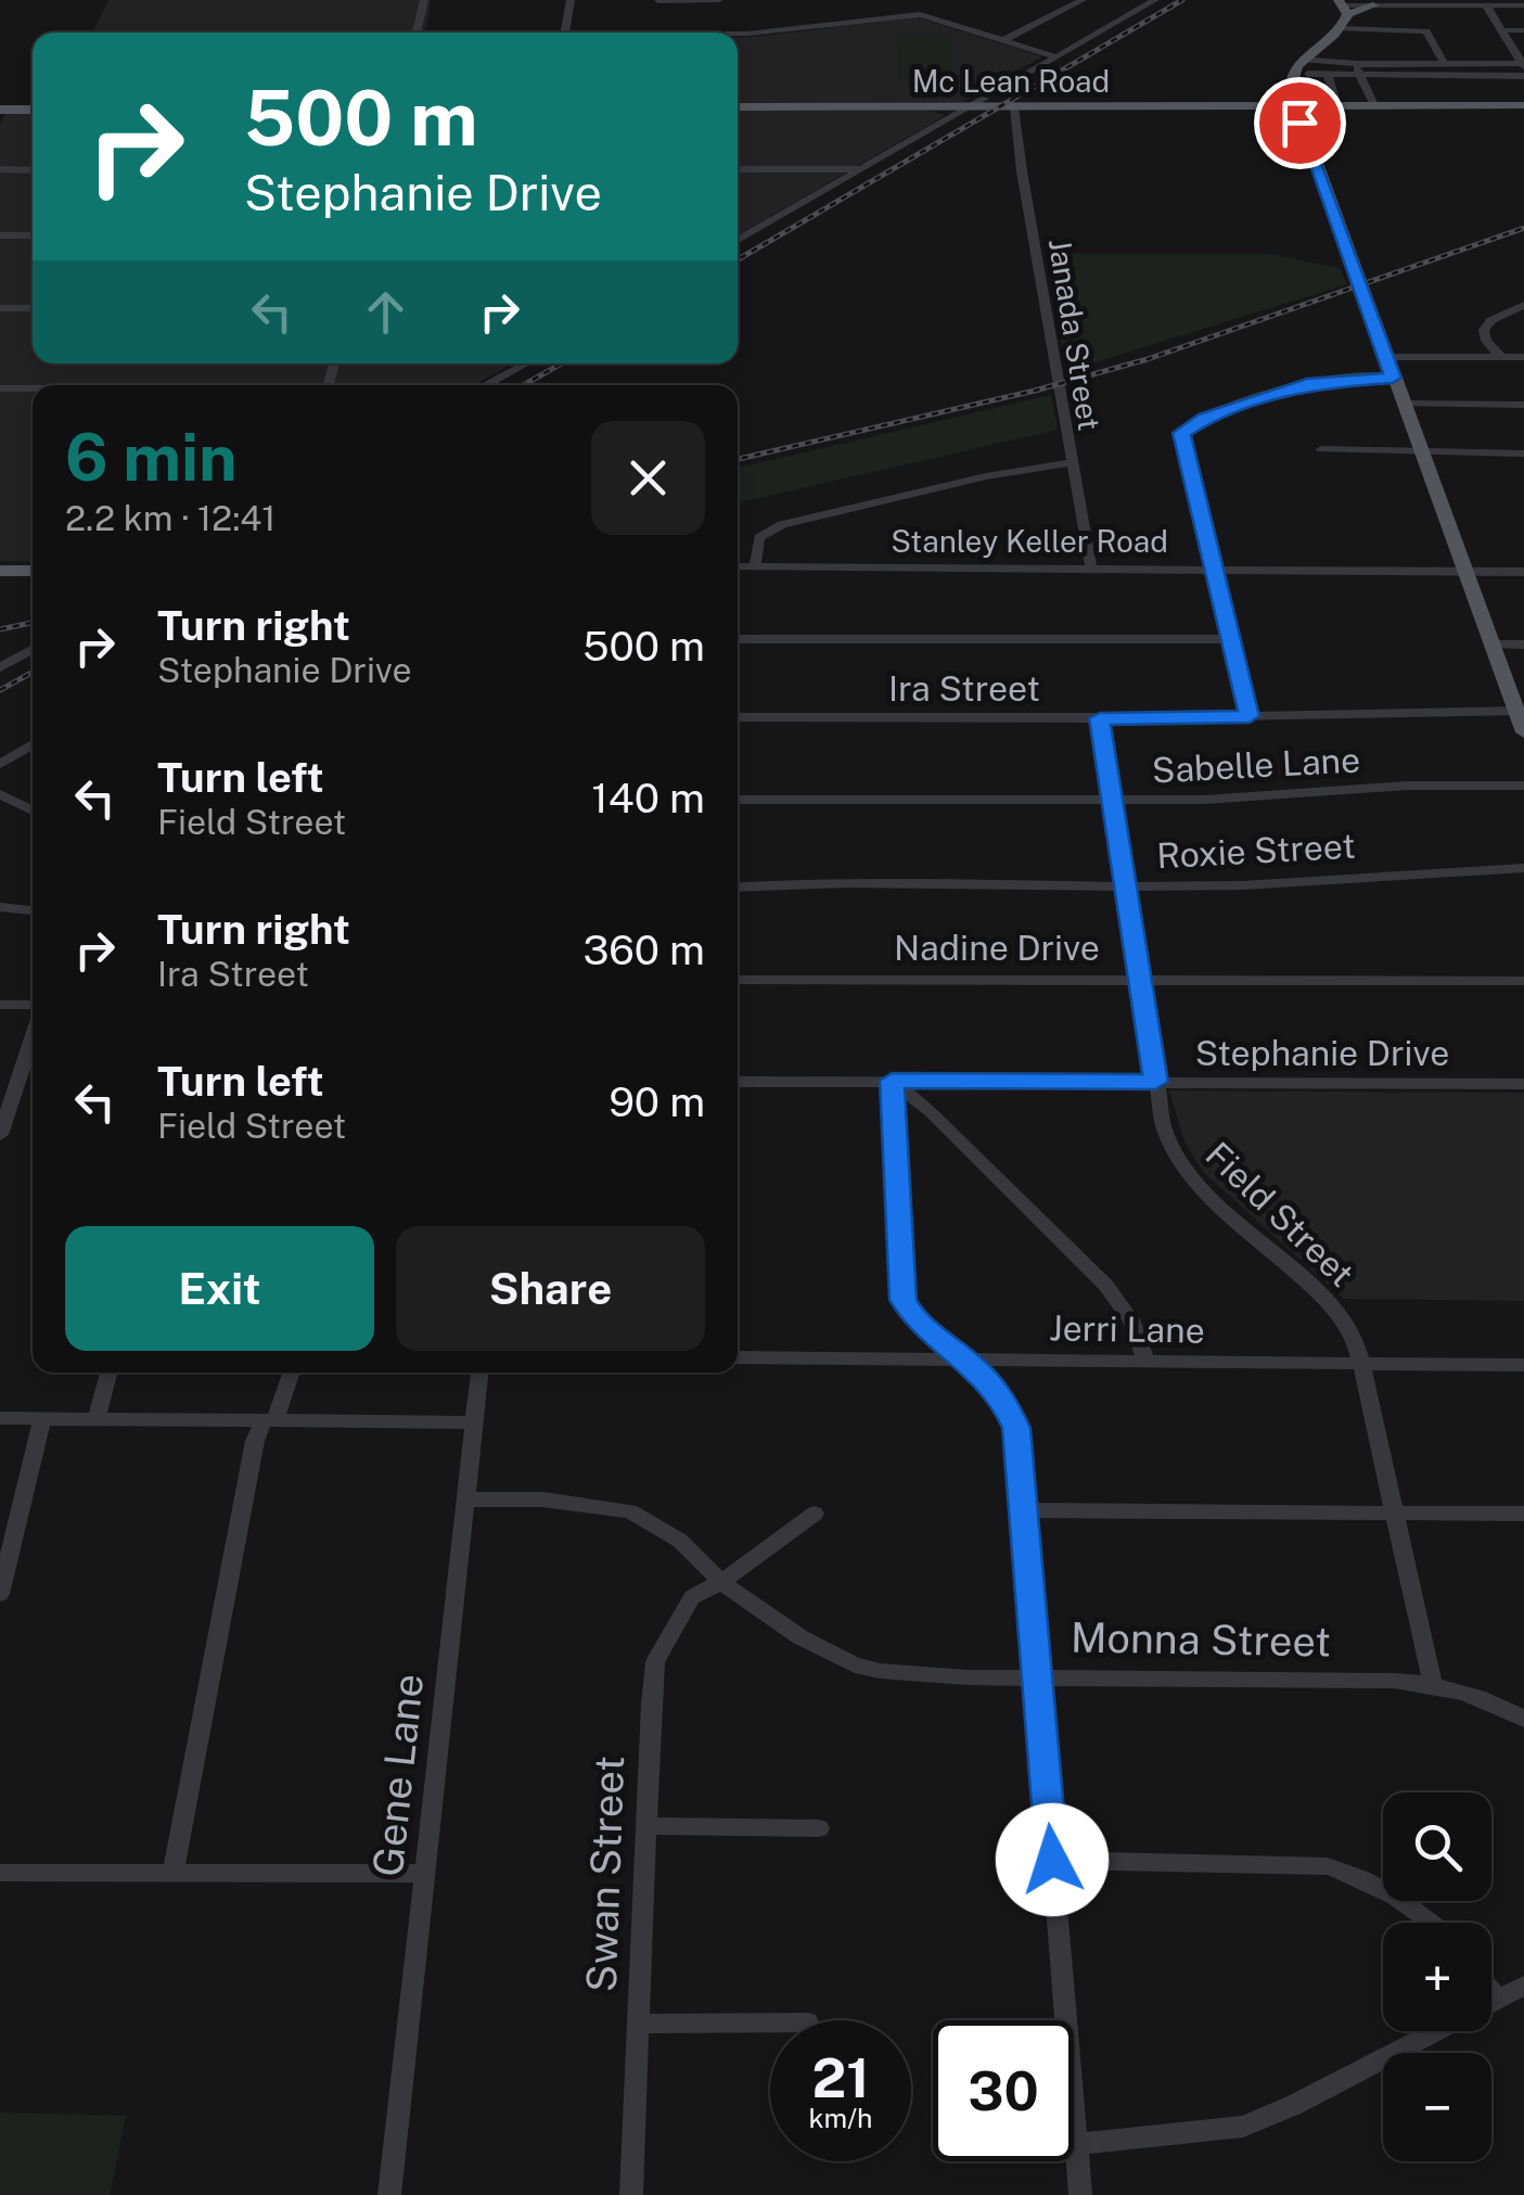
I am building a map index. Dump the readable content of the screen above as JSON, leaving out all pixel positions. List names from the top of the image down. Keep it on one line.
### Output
{"streets":{"main road":["Mc Lean Road"],"street":["Janada Street","Stanley Keller Road","Ira Street","Sabelle Lane","Roxie Street","Nadine Drive","Stephanie Drive","Field Street","Jerri Lane","Monna Street","Gene Lane","Swan Street"]},"crossings":[["Mc Lean Road","Janada Street"],["Janada Street","Stanley Keller Road"],["Ira Street","Field Street"],["Sabelle Lane","Field Street"],["Roxie Street","Field Street"],["Nadine Drive","Field Street"],["Stephanie Drive","Field Street"],["Field Street","Jerri Lane"],["Field Street","Monna Street"],["Monna Street","Gene Lane"],["Monna Street","Swan Street"]],"page":{"turn":["500 m","Stephanie Drive"],"heading":["6 min","2.2 km · 12:41"],"list":[{"name":"Turn right","note":"Stephanie Drive","value":"500 m"},{"name":"Turn left","note":"Field Street","value":"140 m"},{"name":"Turn right","note":"Ira Street","value":"360 m"},{"name":"Turn left","note":"Field Street","value":"90 m"}],"buttons":["Exit","Share"],"map_buttons":["+","−"],"speed":"21 km/h","limit":"30"}}
